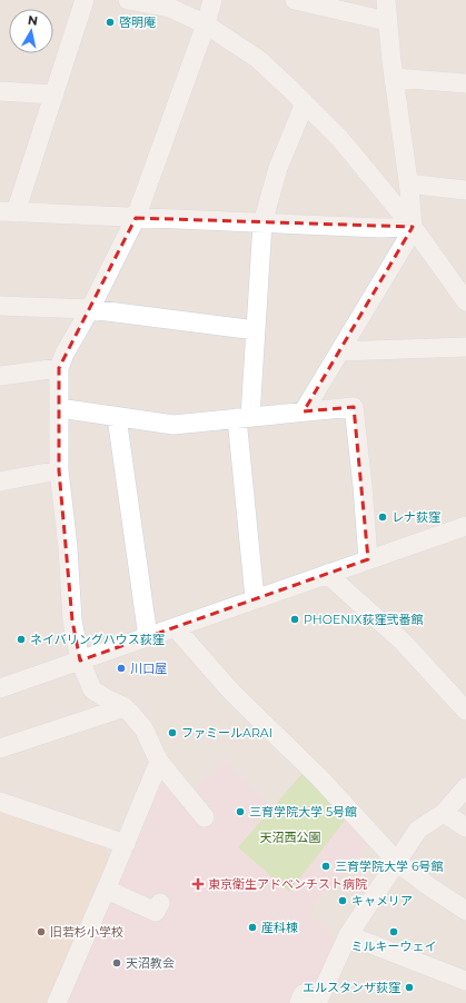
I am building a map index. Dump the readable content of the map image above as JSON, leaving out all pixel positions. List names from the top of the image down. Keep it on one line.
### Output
{"parks":["天沼西公園"],"places":{"other":["啓明庵","レナ荻窪","PHOENIX荻窪弐番館","ネイバリングハウス荻窪","川口屋","ファミールARAI","三育学院大学 5号館","三育学院大学 6号館","キャメリア","産科棟","旧若杉小学校","ミルキーウェイ","天沼教会","エルスタンザ荻窪"],"health":["東京衛生アドベンチスト病院"]},"north":"top"}
